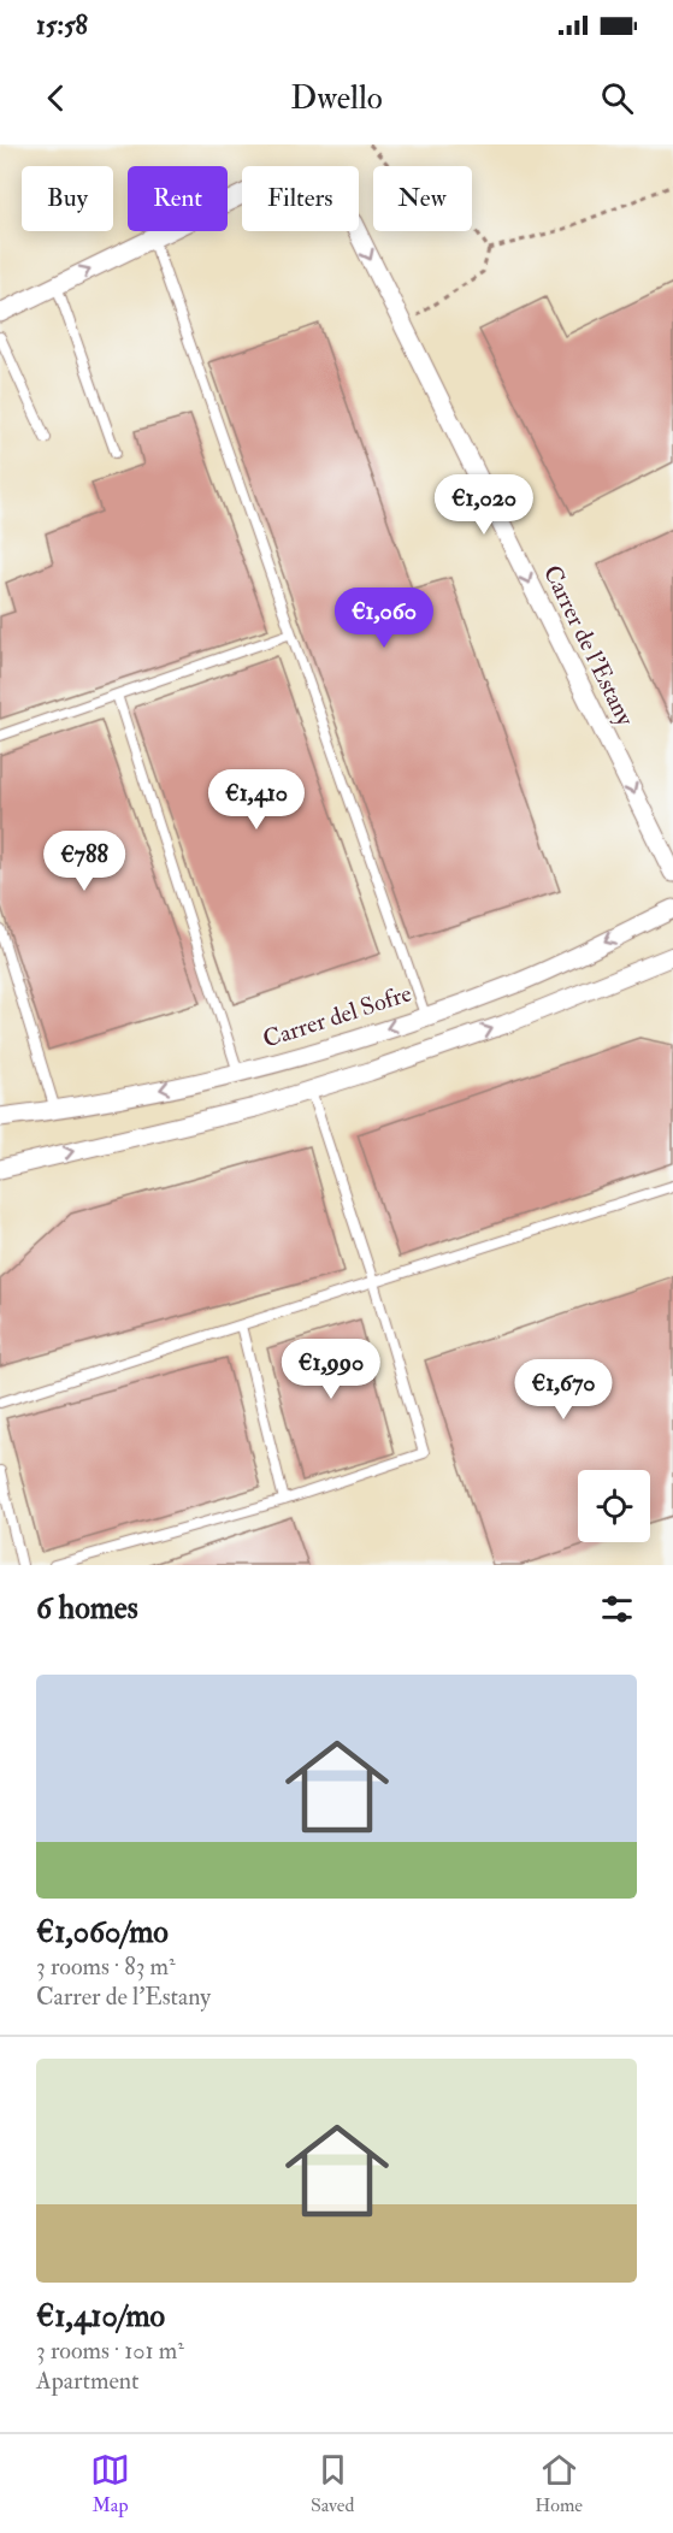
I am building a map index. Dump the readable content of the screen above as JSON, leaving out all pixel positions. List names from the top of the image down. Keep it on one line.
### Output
{"streets":{"street":["Carrer de l'Estany","Carrer del Sofre"]},"one_way":["Carrer de l'Estany"],"page":{"status":"15:58","header":"Dwello","chip":["Buy","Rent","Filters","New"],"price":["€1,020","€1,060","€1,410","€788","€1,990","€1,670"],"heading":"6 homes","list":[{"name":"€1,060/mo","note":"3 rooms · 83 m² · Carrer de l'Estany"},{"name":"€1,410/mo","note":"3 rooms · 101 m² · Apartment"}],"tabs":["Map","Saved","Home"]}}
